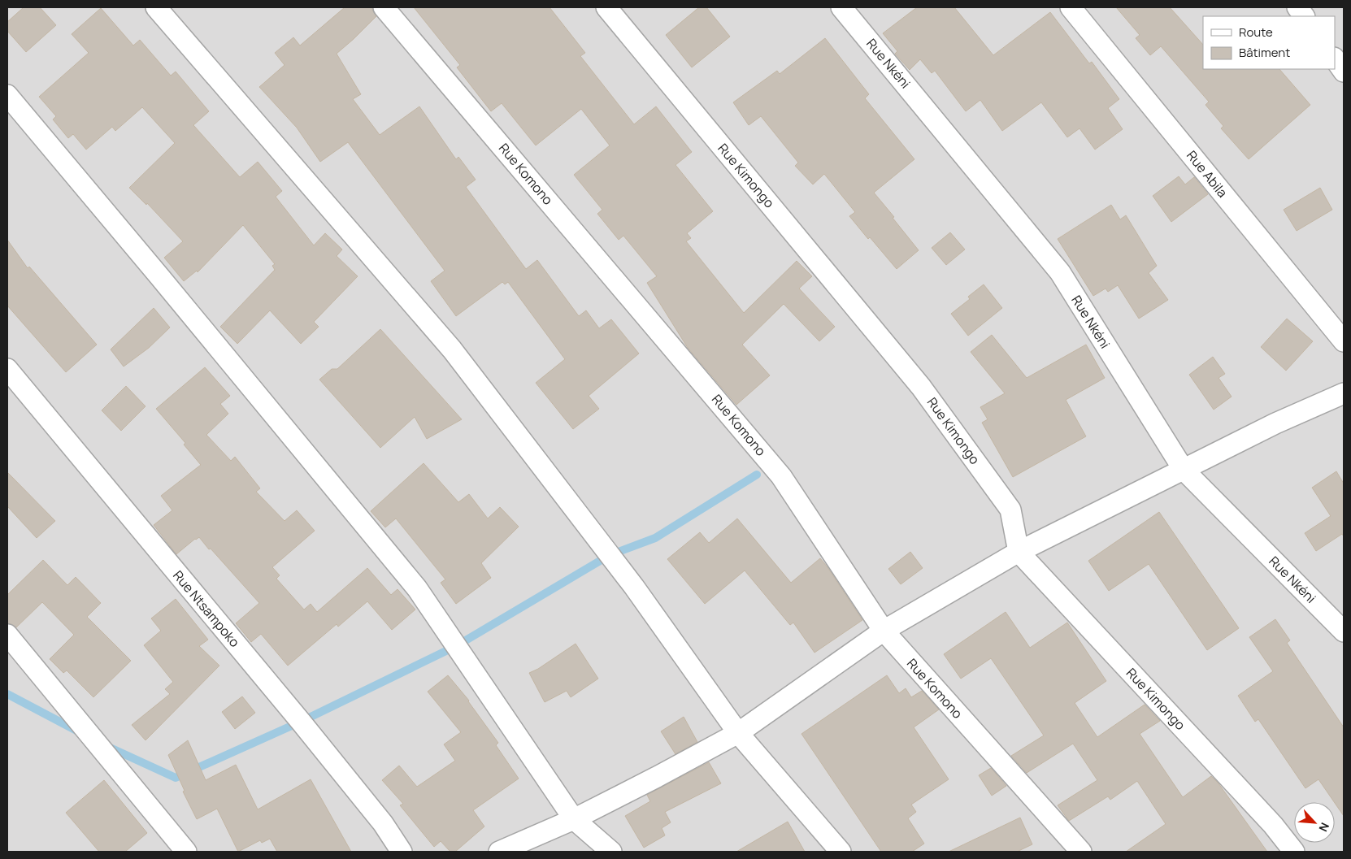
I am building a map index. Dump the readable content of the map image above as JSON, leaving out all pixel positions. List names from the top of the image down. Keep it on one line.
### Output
{"streets":{"street":["Rue Nkéni","Rue Komono","Rue Abila","Rue Kimongo","Rue Ntsampoko"]},"legend":["Route","Bâtiment"],"north":"bottom right"}
